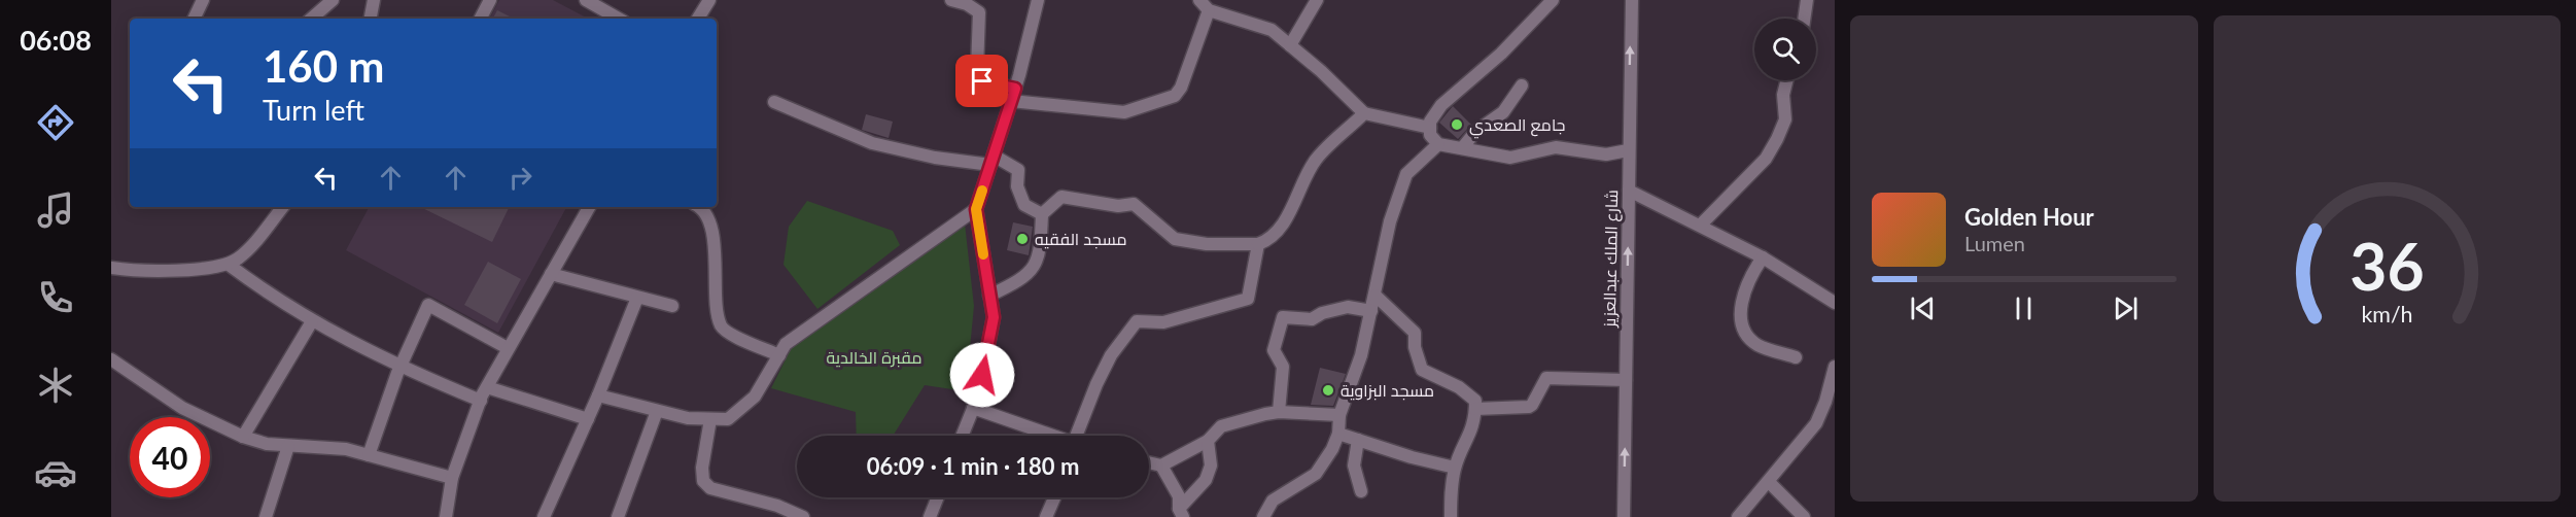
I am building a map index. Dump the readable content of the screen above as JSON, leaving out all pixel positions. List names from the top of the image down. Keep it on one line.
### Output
{"streets":{"street":["شارع الملك عبدالعزيز"]},"one_way":["شارع الملك عبدالعزيز"],"parks":["مقبرة الخالدية"],"places":["جامع الصعدي","مسجد الفقيه","مسجد البزاوية"],"page":{"tabs":"06:08","turn":["160 m","Turn left"],"song":["Golden Hour","Lumen"],"limit":"40","trip":"06:09 · 1 min · 180 m","gauge":["36","km/h"]}}
